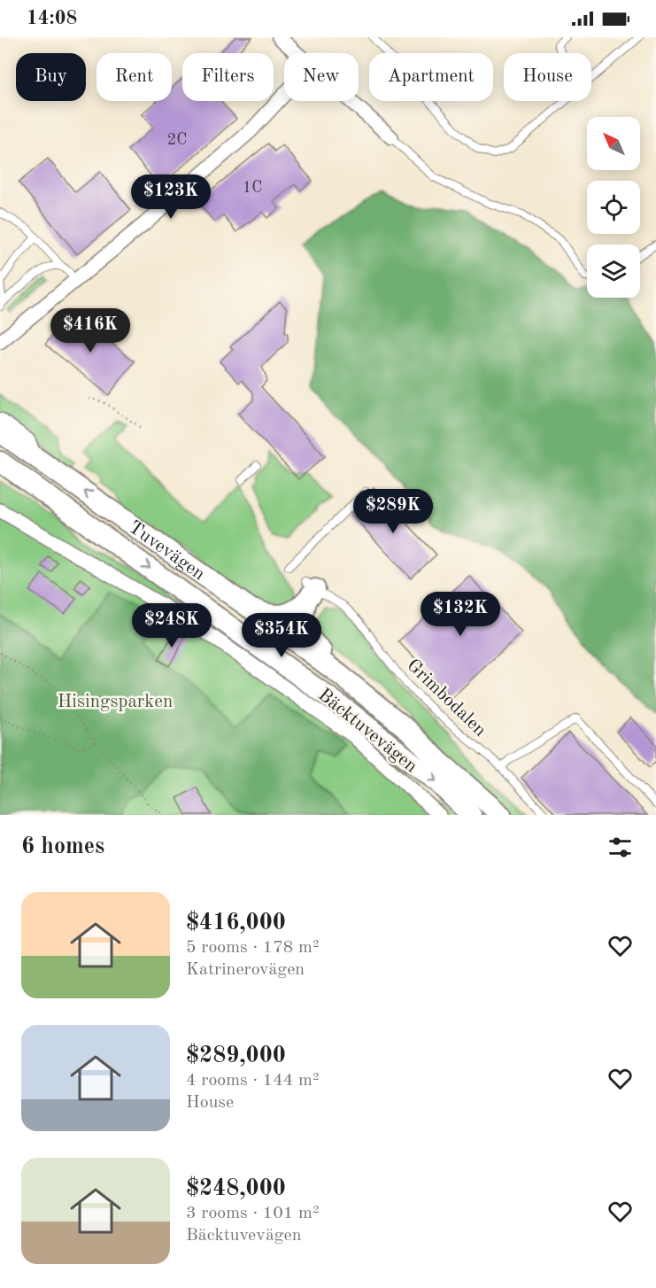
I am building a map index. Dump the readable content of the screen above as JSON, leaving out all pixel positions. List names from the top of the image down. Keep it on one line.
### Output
{"streets":{"main road":["Tuvevägen"],"street":["Bäcktuvevägen"],"lane":["Grimbodalen"]},"parks":["Hisingsparken"],"house_numbers":["2C","1C"],"north":"top left","page":{"status":"14:08","chip":["Buy","Rent","Filters","New","Apartment","House"],"price":["$123K","$416K","$289K","$132K","$248K","$354K"],"heading":"6 homes","list":[{"name":"$416,000","note":"5 rooms · 178 m² · Katrinerovägen"},{"name":"$289,000","note":"4 rooms · 144 m² · House"},{"name":"$248,000","note":"3 rooms · 101 m² · Bäcktuvevägen"}]}}
